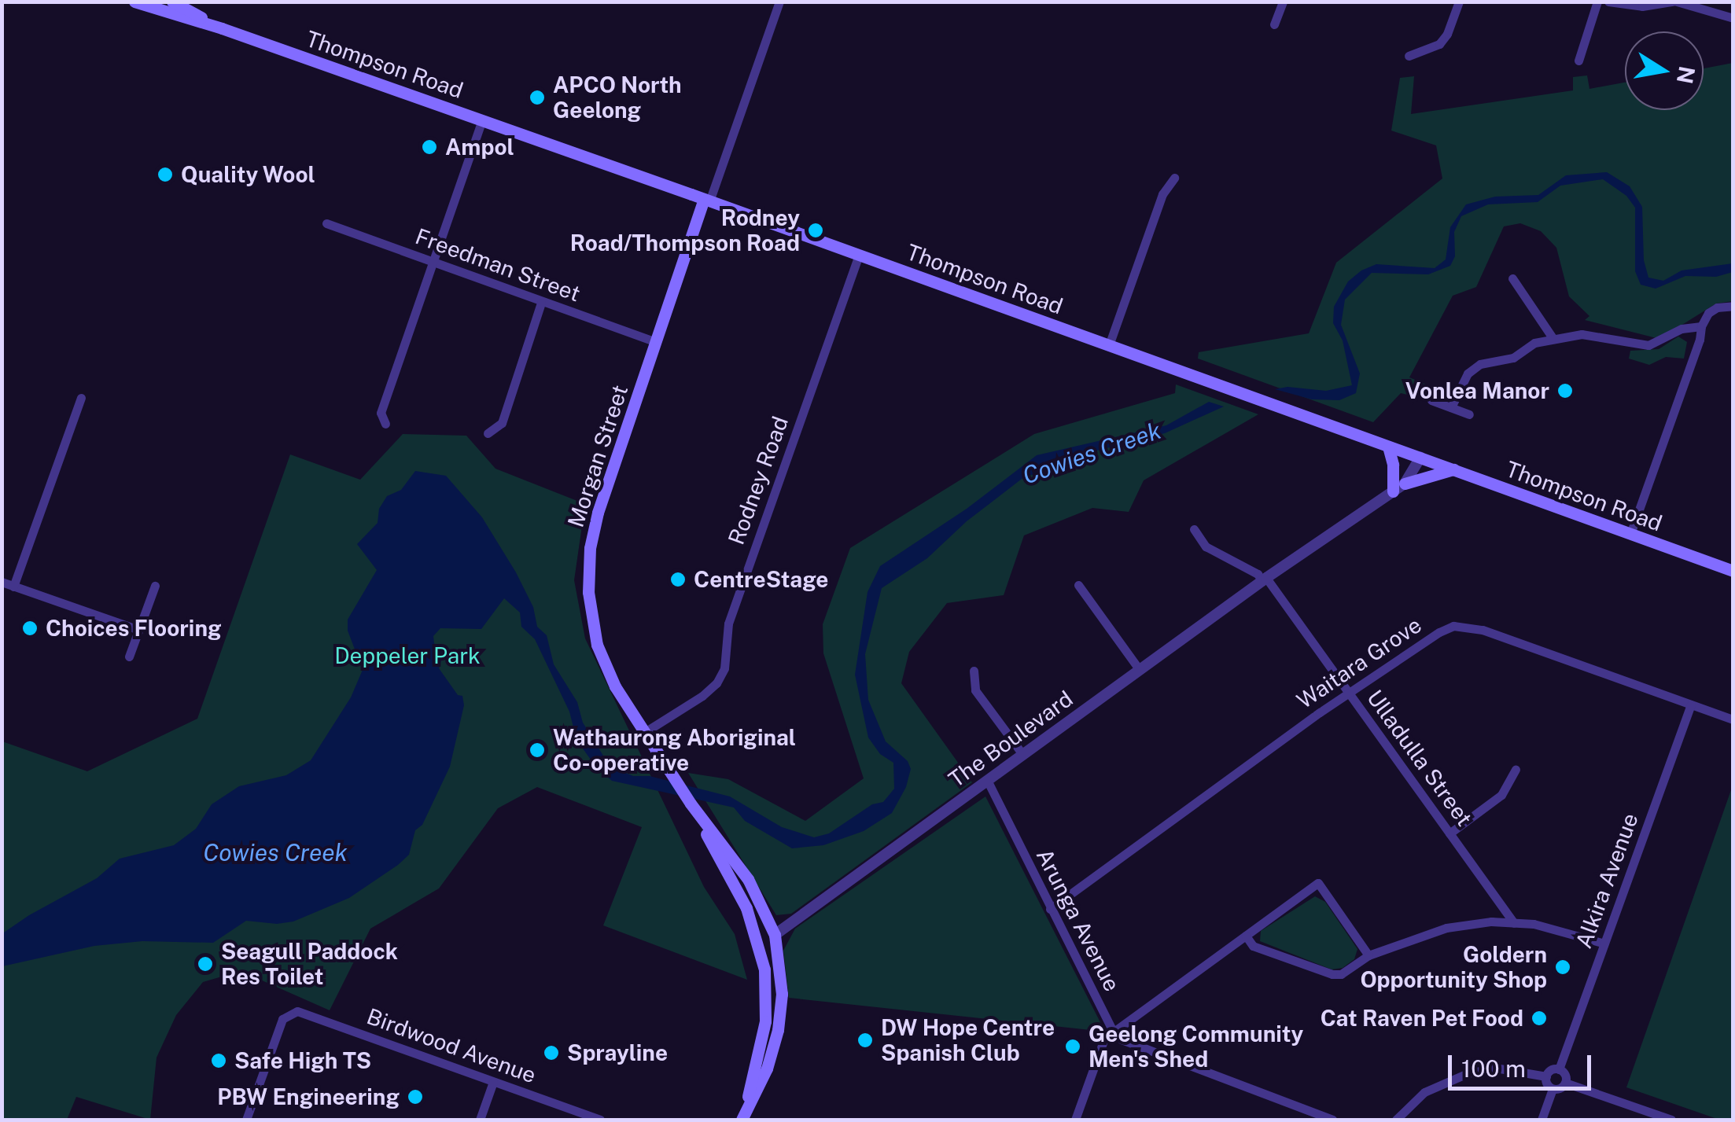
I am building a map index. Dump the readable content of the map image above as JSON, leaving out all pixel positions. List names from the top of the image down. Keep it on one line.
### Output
{"streets":{"main road":["Thompson Road","Morgan Street"],"street":["Freedman Street","Rodney Road","Waitara Grove","The Boulevard","Ulladulla Street","Alkira Avenue","Arunga Avenue","Birdwood Avenue"]},"crossings":[["Thompson Road","Morgan Street"],["Thompson Road","Rodney Road"],["Thompson Road","The Boulevard"],["Freedman Street","Morgan Street"],["Morgan Street","Rodney Road"],["Morgan Street","The Boulevard"],["Waitara Grove","Ulladulla Street"],["Waitara Grove","Alkira Avenue"],["Waitara Grove","Arunga Avenue"],["The Boulevard","Ulladulla Street"],["The Boulevard","Arunga Avenue"]],"water":["Cowies Creek"],"parks":["Deppeler Park"],"places":["APCO North Geelong","Ampol","Quality Wool","Rodney Road/Thompson Road","Vonlea Manor","CentreStage","Choices Flooring","Wathaurong Aboriginal Co-operative","Seagull Paddock Res Toilet","Goldern Opportunity Shop","Cat Raven Pet Food","DW Hope Centre Spanish Club","Geelong Community Men's Shed","Sprayline","Safe High TS","PBW Engineering"],"scale_bar":"100 m","north":"right"}
